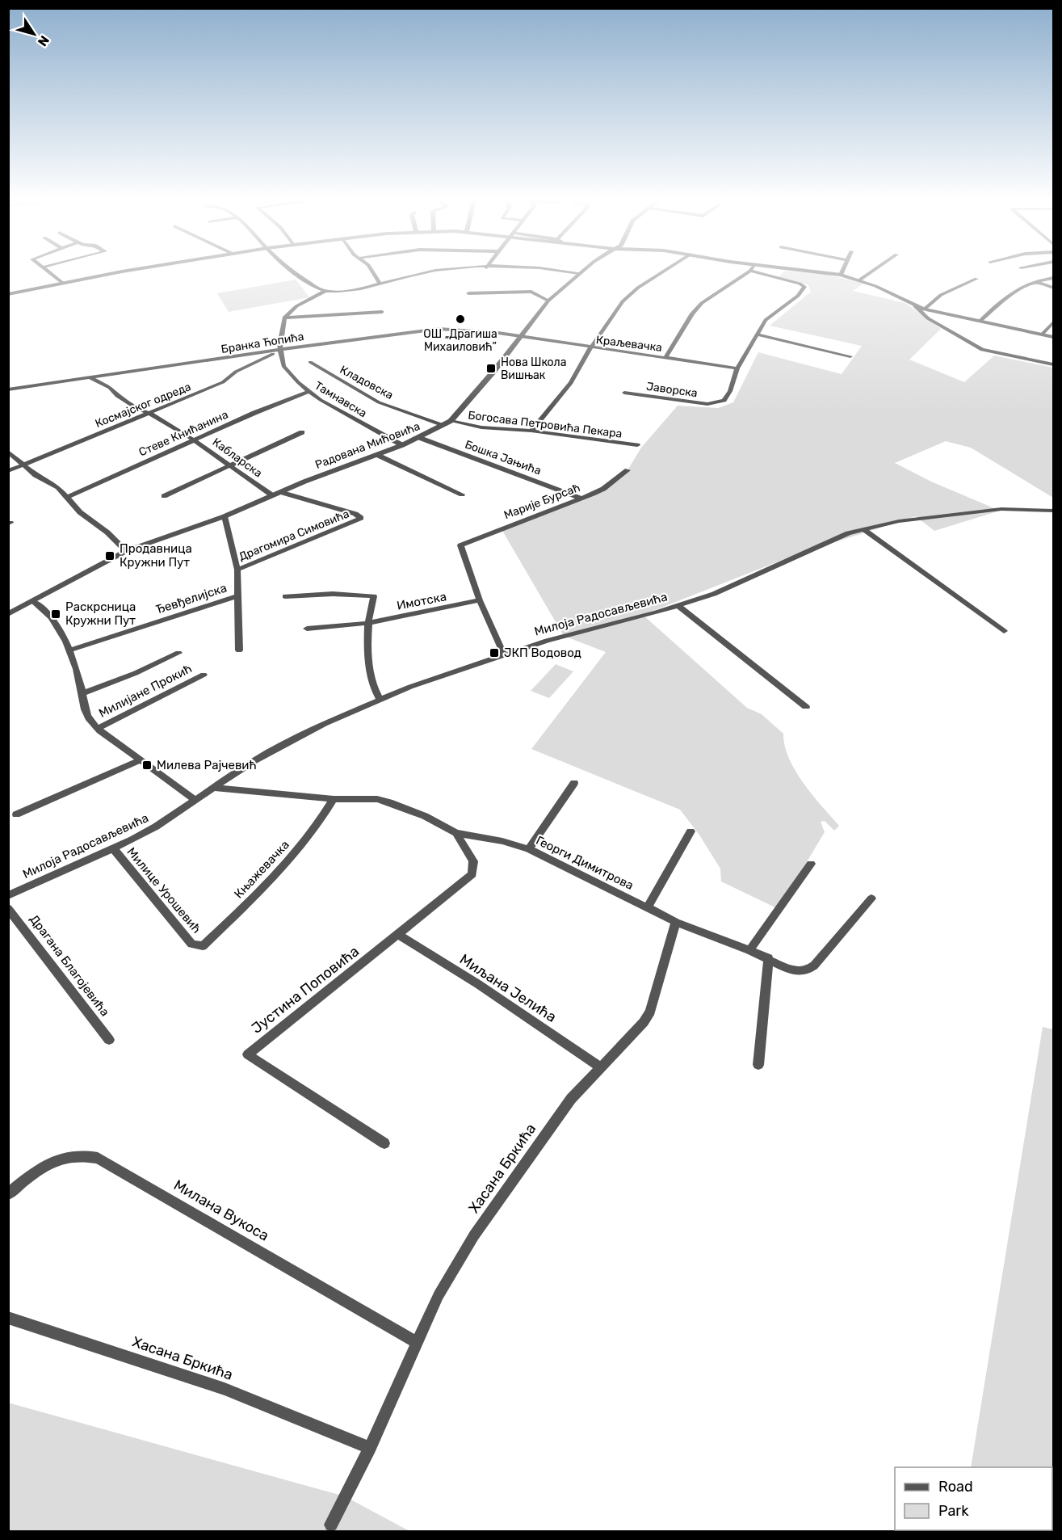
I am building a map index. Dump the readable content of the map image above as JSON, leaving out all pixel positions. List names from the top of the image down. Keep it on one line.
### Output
{"streets":{"street":["Бранка Ћопића","Краљевачка","Кладовска","Јаворска","Тамнавска","Космајског одреда","Богосава Петровића Пекара","Стеве Книћанина","Радована Мићовића","Кабларска","Бошка Јањића","Марије Бурсаћ","Драгомира Симовића","Ђевђелијска","Имотска","Милоја Радосављевића","Милијане Прокић","Георги Димитрова","Књажевачка","Милице Урошевић","Драгана Благојевића","Миљана Јелића","Јустина Поповића","Хасана Бркића","Милана Вукоса"]},"crossings":[["Бранка Ћопића","Краљевачка"],["Бранка Ћопића","Тамнавска"],["Бранка Ћопића","Космајског одреда"],["Бранка Ћопића","Радована Мићовића"],["Бранка Ћопића","Кабларска"],["Краљевачка","Јаворска"],["Краљевачка","Радована Мићовића"],["Кладовска","Богосава Петровића Пекара"],["Кладовска","Радована Мићовића"],["Тамнавска","Космајског одреда"],["Тамнавска","Стеве Книћанина"],["Тамнавска","Радована Мићовића"],["Космајског одреда","Кабларска"],["Богосава Петровића Пекара","Радована Мићовића"],["Стеве Книћанина","Кабларска"],["Радована Мићовића","Кабларска"],["Радована Мићовића","Бошка Јањића"],["Радована Мићовића","Драгомира Симовића"],["Бошка Јањића","Марије Бурсаћ"],["Марије Бурсаћ","Имотска"],["Милоја Радосављевића","Георги Димитрова"],["Милоја Радосављевића","Милице Урошевић"],["Георги Димитрова","Књажевачка"],["Георги Димитрова","Јустина Поповића"],["Георги Димитрова","Хасана Бркића"],["Књажевачка","Милице Урошевић"],["Миљана Јелића","Јустина Поповића"],["Миљана Јелића","Хасана Бркића"],["Хасана Бркића","Милана Вукоса"]],"places":{"other":["ОШ „Драгиша Михаиловић”"],"transit":["Нова Школа Вишњак","Продавница Кружни Пут","Раскрсница Кружни Пут","ЈКП Водовод","Милева Рајчевић"]},"legend":["Road","Park"],"north":"bottom right"}
